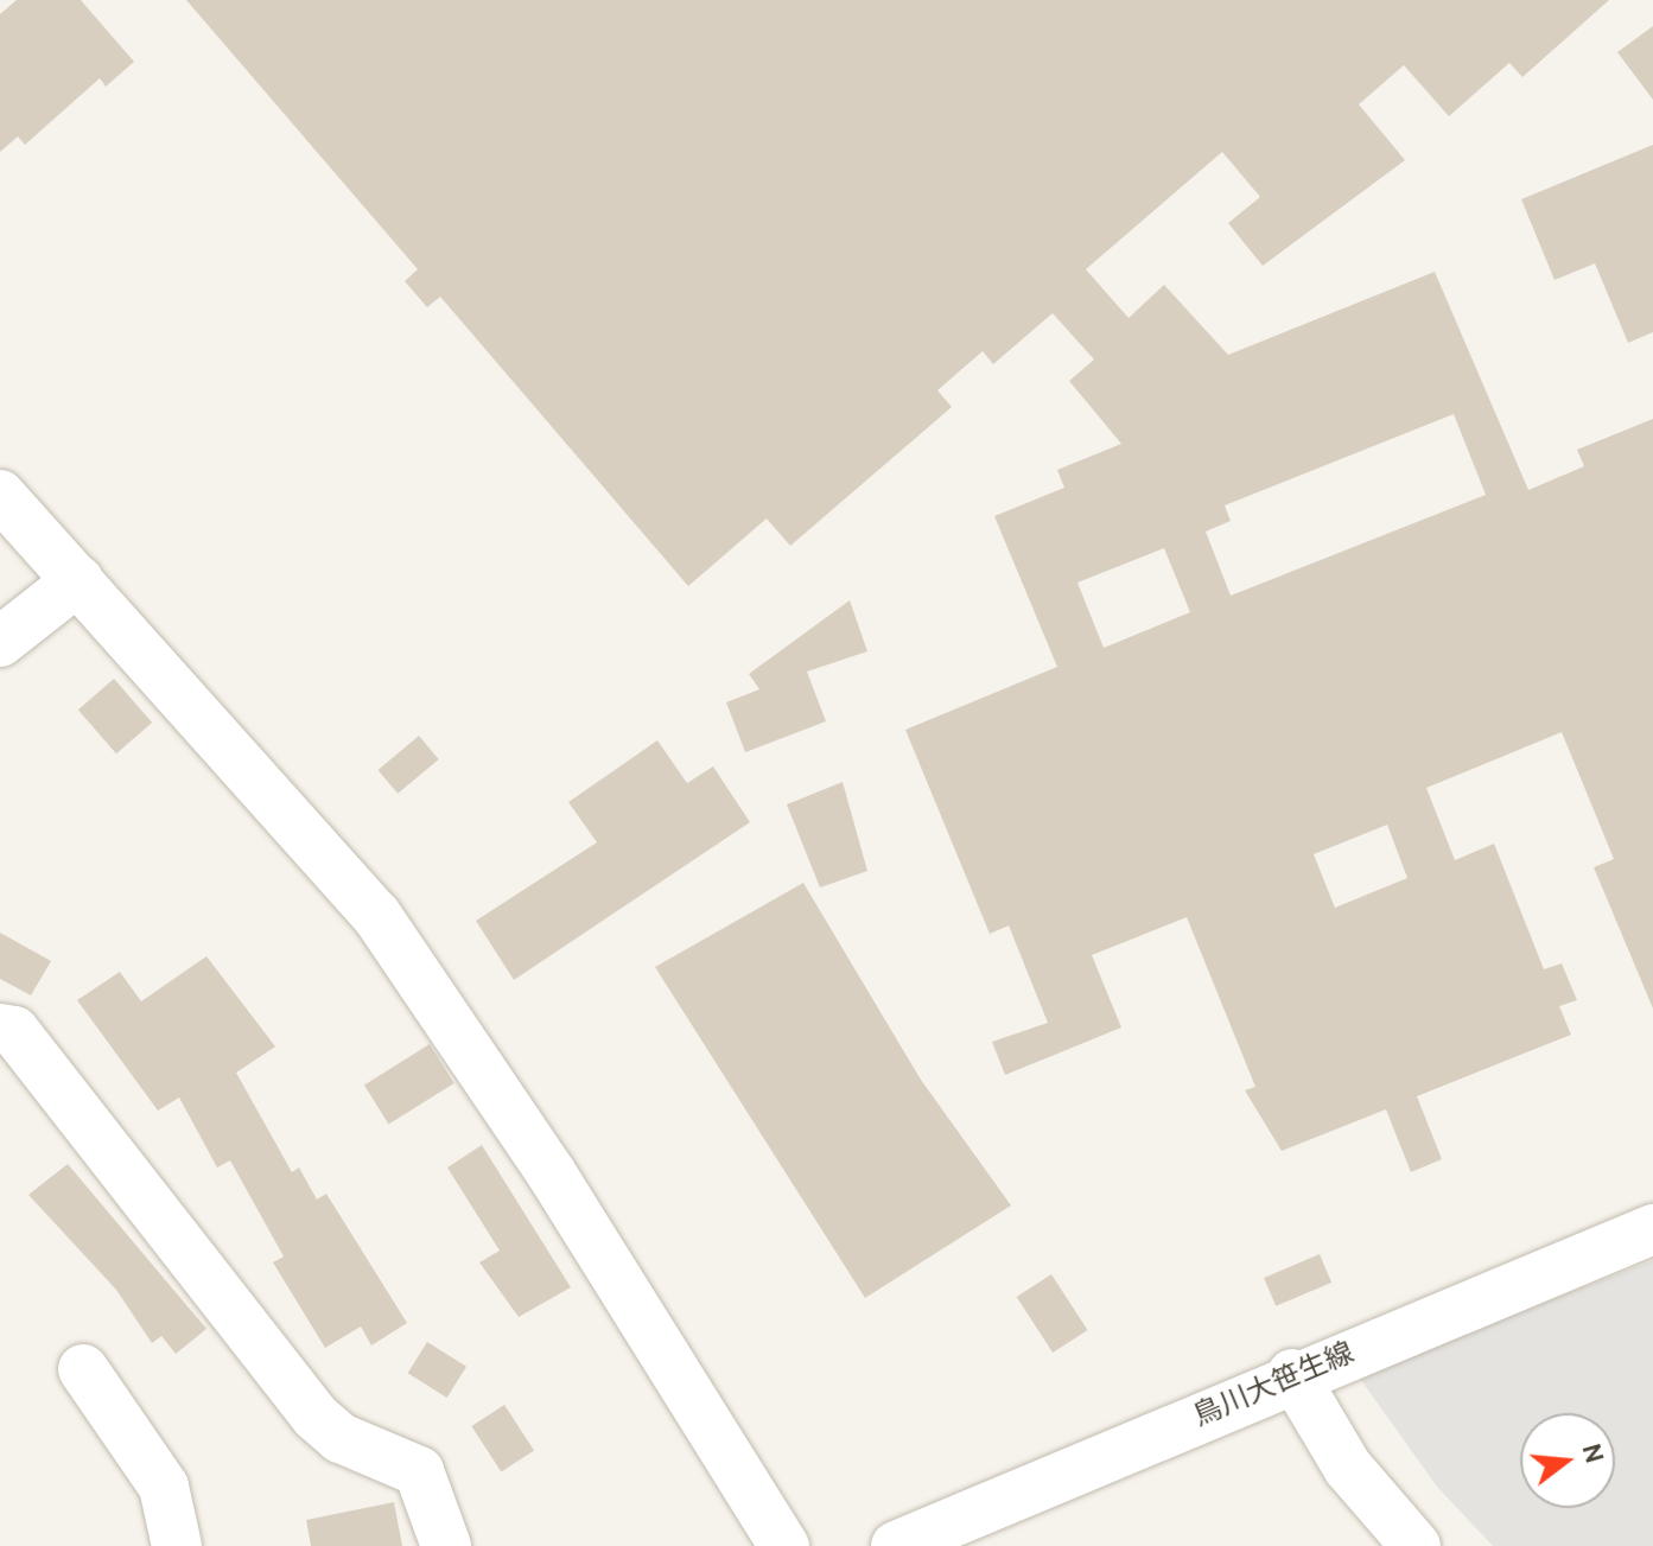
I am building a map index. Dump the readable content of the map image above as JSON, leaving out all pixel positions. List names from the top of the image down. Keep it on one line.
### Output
{"streets":{"street":["鳥川大笹生線"]},"north":"right"}
